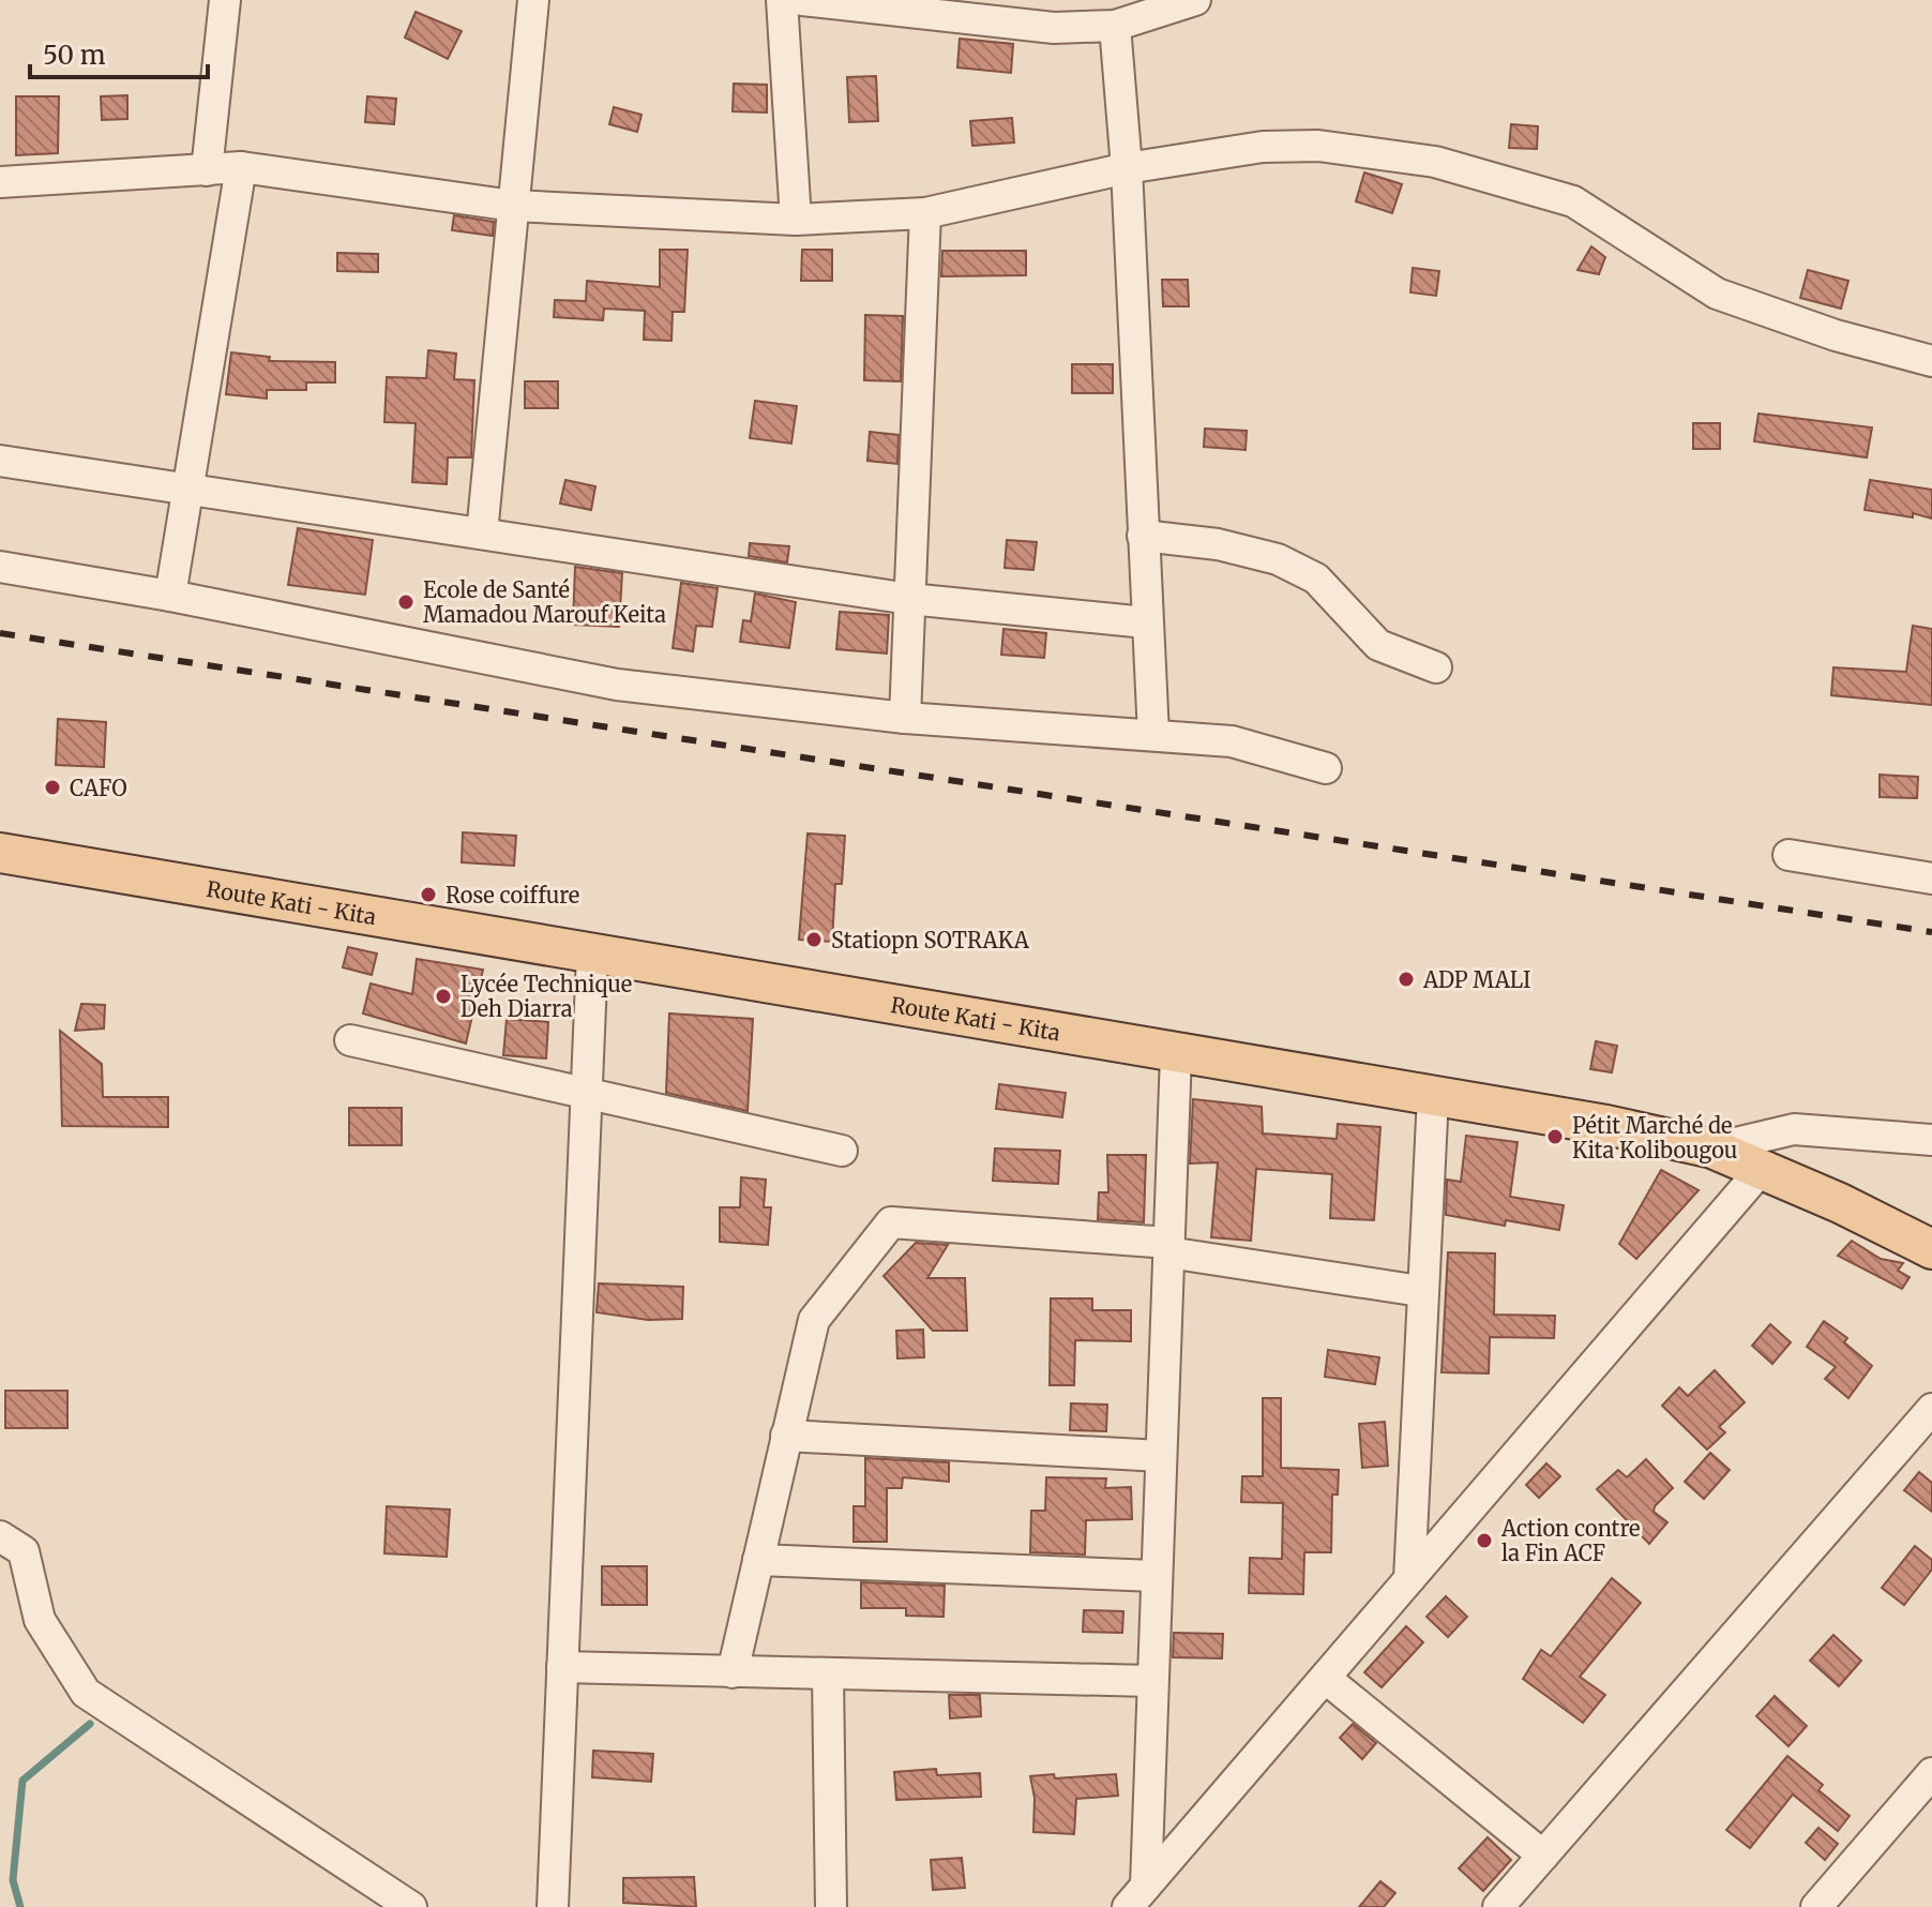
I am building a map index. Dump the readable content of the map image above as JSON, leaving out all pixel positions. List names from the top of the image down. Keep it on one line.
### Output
{"streets":{"main road":["Route Kati - Kita"]},"places":["Ecole de Santé Mamadou Marouf Keita","CAFO","Rose coiffure","Statiopn SOTRAKA","ADP MALI","Lycée Technique Deh Diarra","Pétit Marché de Kita Kolibougou","Action contre la Fin ACF"],"scale_bar":"50 m"}
